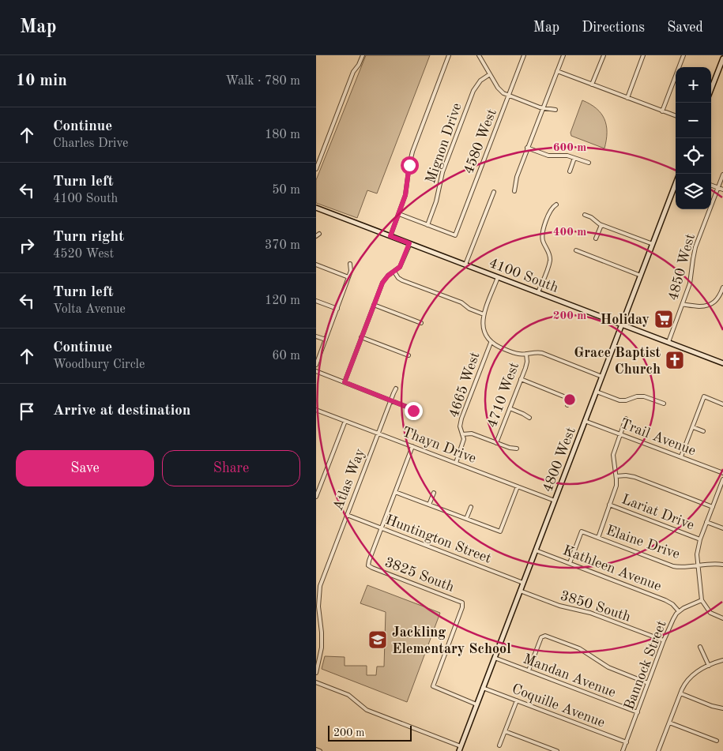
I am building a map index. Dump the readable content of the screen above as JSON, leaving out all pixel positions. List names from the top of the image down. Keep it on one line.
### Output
{"streets":{"main road":["4100 South","4800 West"],"street":["4580 West","Mignon Drive","4850 West","4665 West","4710 West","Trail Avenue","Thayn Drive","Atlas Way","Lariat Drive","Huntington Street","Elaine Drive","Kathleen Avenue","3825 South","3850 South","Bannock Street","Mandan Avenue","Coquille Avenue"]},"crossings":[["4580 West","Mignon Drive"],["4850 West","4100 South"],["4100 South","4800 West"],["4665 West","Thayn Drive"],["Trail Avenue","4800 West"],["Thayn Drive","4800 West"],["Thayn Drive","Atlas Way"],["4800 West","Huntington Street"],["4800 West","Kathleen Avenue"],["4800 West","3825 South"],["4800 West","3850 South"],["4800 West","Mandan Avenue"],["4800 West","Coquille Avenue"],["Atlas Way","Huntington Street"],["Huntington Street","3825 South"],["Elaine Drive","Kathleen Avenue"],["Kathleen Avenue","Bannock Street"],["3850 South","Bannock Street"],["Bannock Street","Mandan Avenue"],["Bannock Street","Coquille Avenue"]],"places":{"supermarket":["Holiday"],"church":["Grace Baptist Church"],"school or university":["Jackling Elementary School"]},"scale_bar":"200 m","page":{"header":"Map","nav":["Map","Directions","Saved"],"heading":["10 min","Walk · 780 m"],"map_buttons":["+","−"],"list":[["Continue","Charles Drive","180 m"],["Turn left","4100 South","50 m"],["Turn right","4520 West","370 m"],["Turn left","Volta Avenue","120 m"],["Continue","Woodbury Circle","60 m"],"Arrive at destination"],"buttons":["Save","Share"],"scale":"200 m"},"rings":["600 m","400 m","200 m"]}
